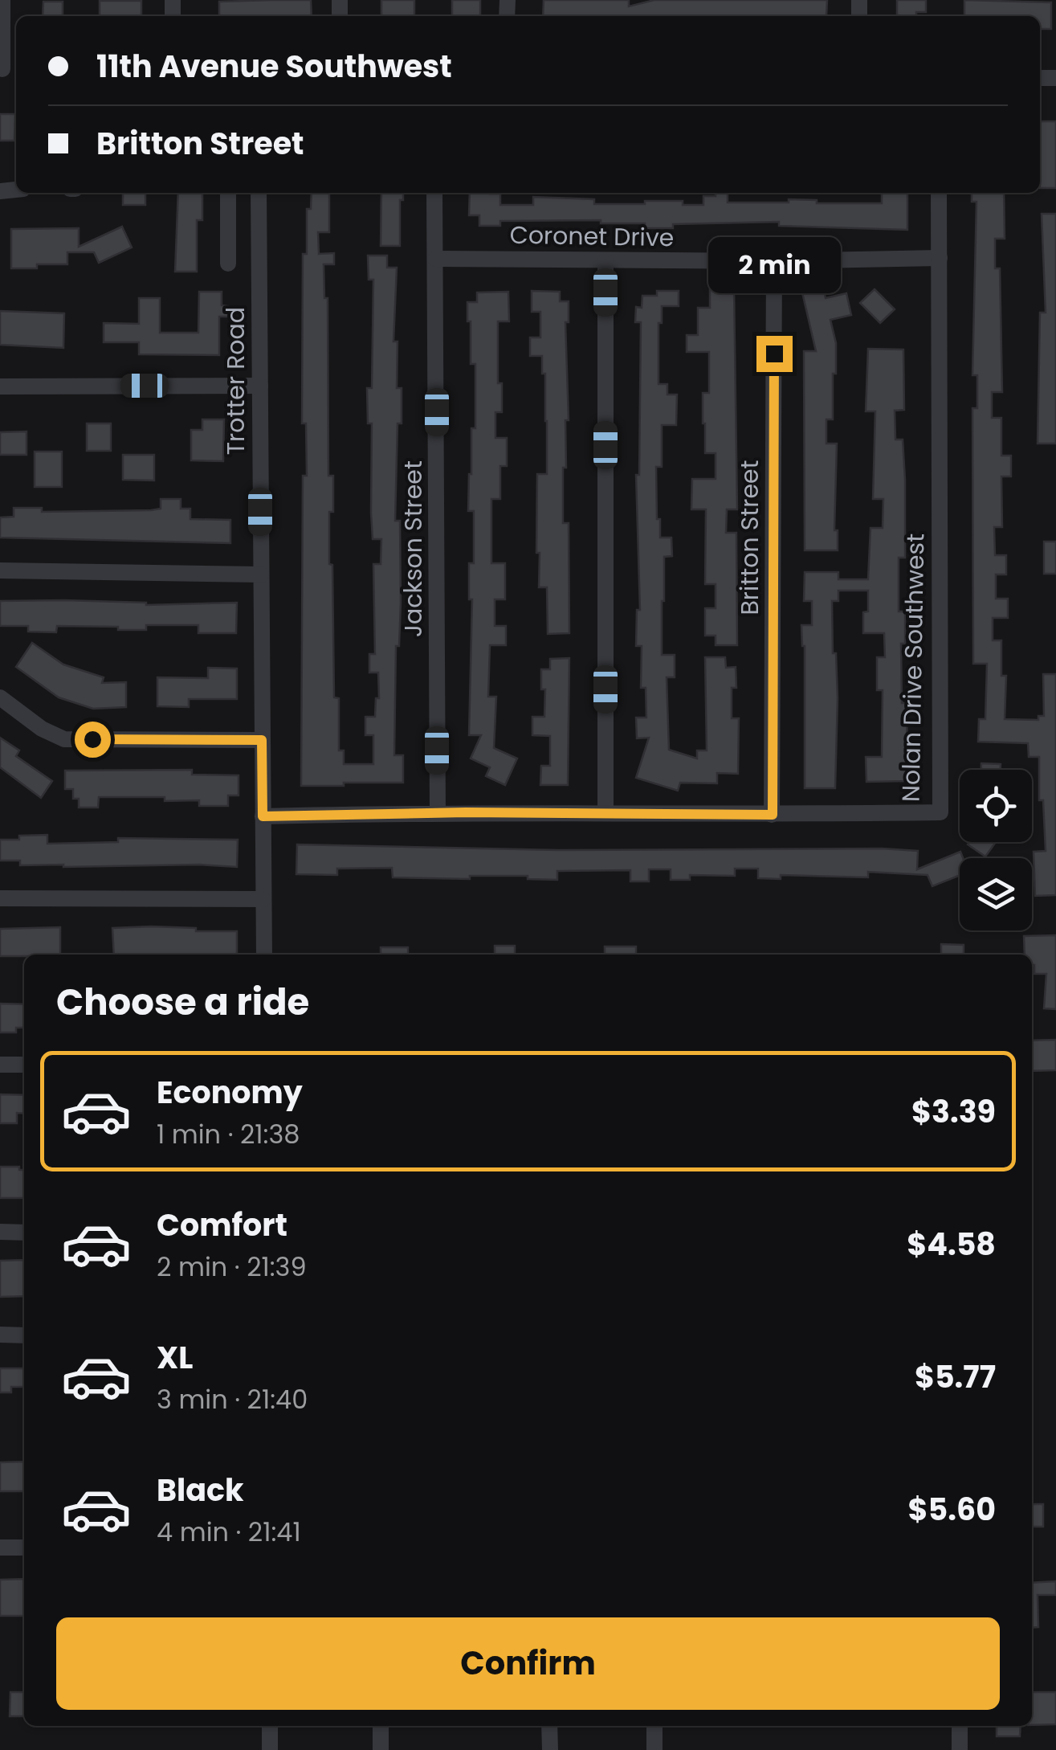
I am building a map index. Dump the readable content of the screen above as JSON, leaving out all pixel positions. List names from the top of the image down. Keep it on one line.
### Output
{"streets":{"street":["Coronet Drive","Trotter Road","Britton Street","Jackson Street","Nolan Drive Southwest"]},"crossings":[["Coronet Drive","Britton Street"],["Coronet Drive","Jackson Street"],["Coronet Drive","Nolan Drive Southwest"],["Trotter Road","Nolan Drive Southwest"],["Britton Street","Nolan Drive Southwest"],["Jackson Street","Nolan Drive Southwest"]],"page":{"banner":["11th Avenue Southwest","Britton Street"],"bubble":"2 min","heading":"Choose a ride","list":[{"name":"Economy","note":"1 min · 21:38","value":"$3.39"},{"name":"Comfort","note":"2 min · 21:39","value":"$4.58"},{"name":"XL","note":"3 min · 21:40","value":"$5.77"},{"name":"Black","note":"4 min · 21:41","value":"$5.60"}],"buttons":"Confirm"}}
